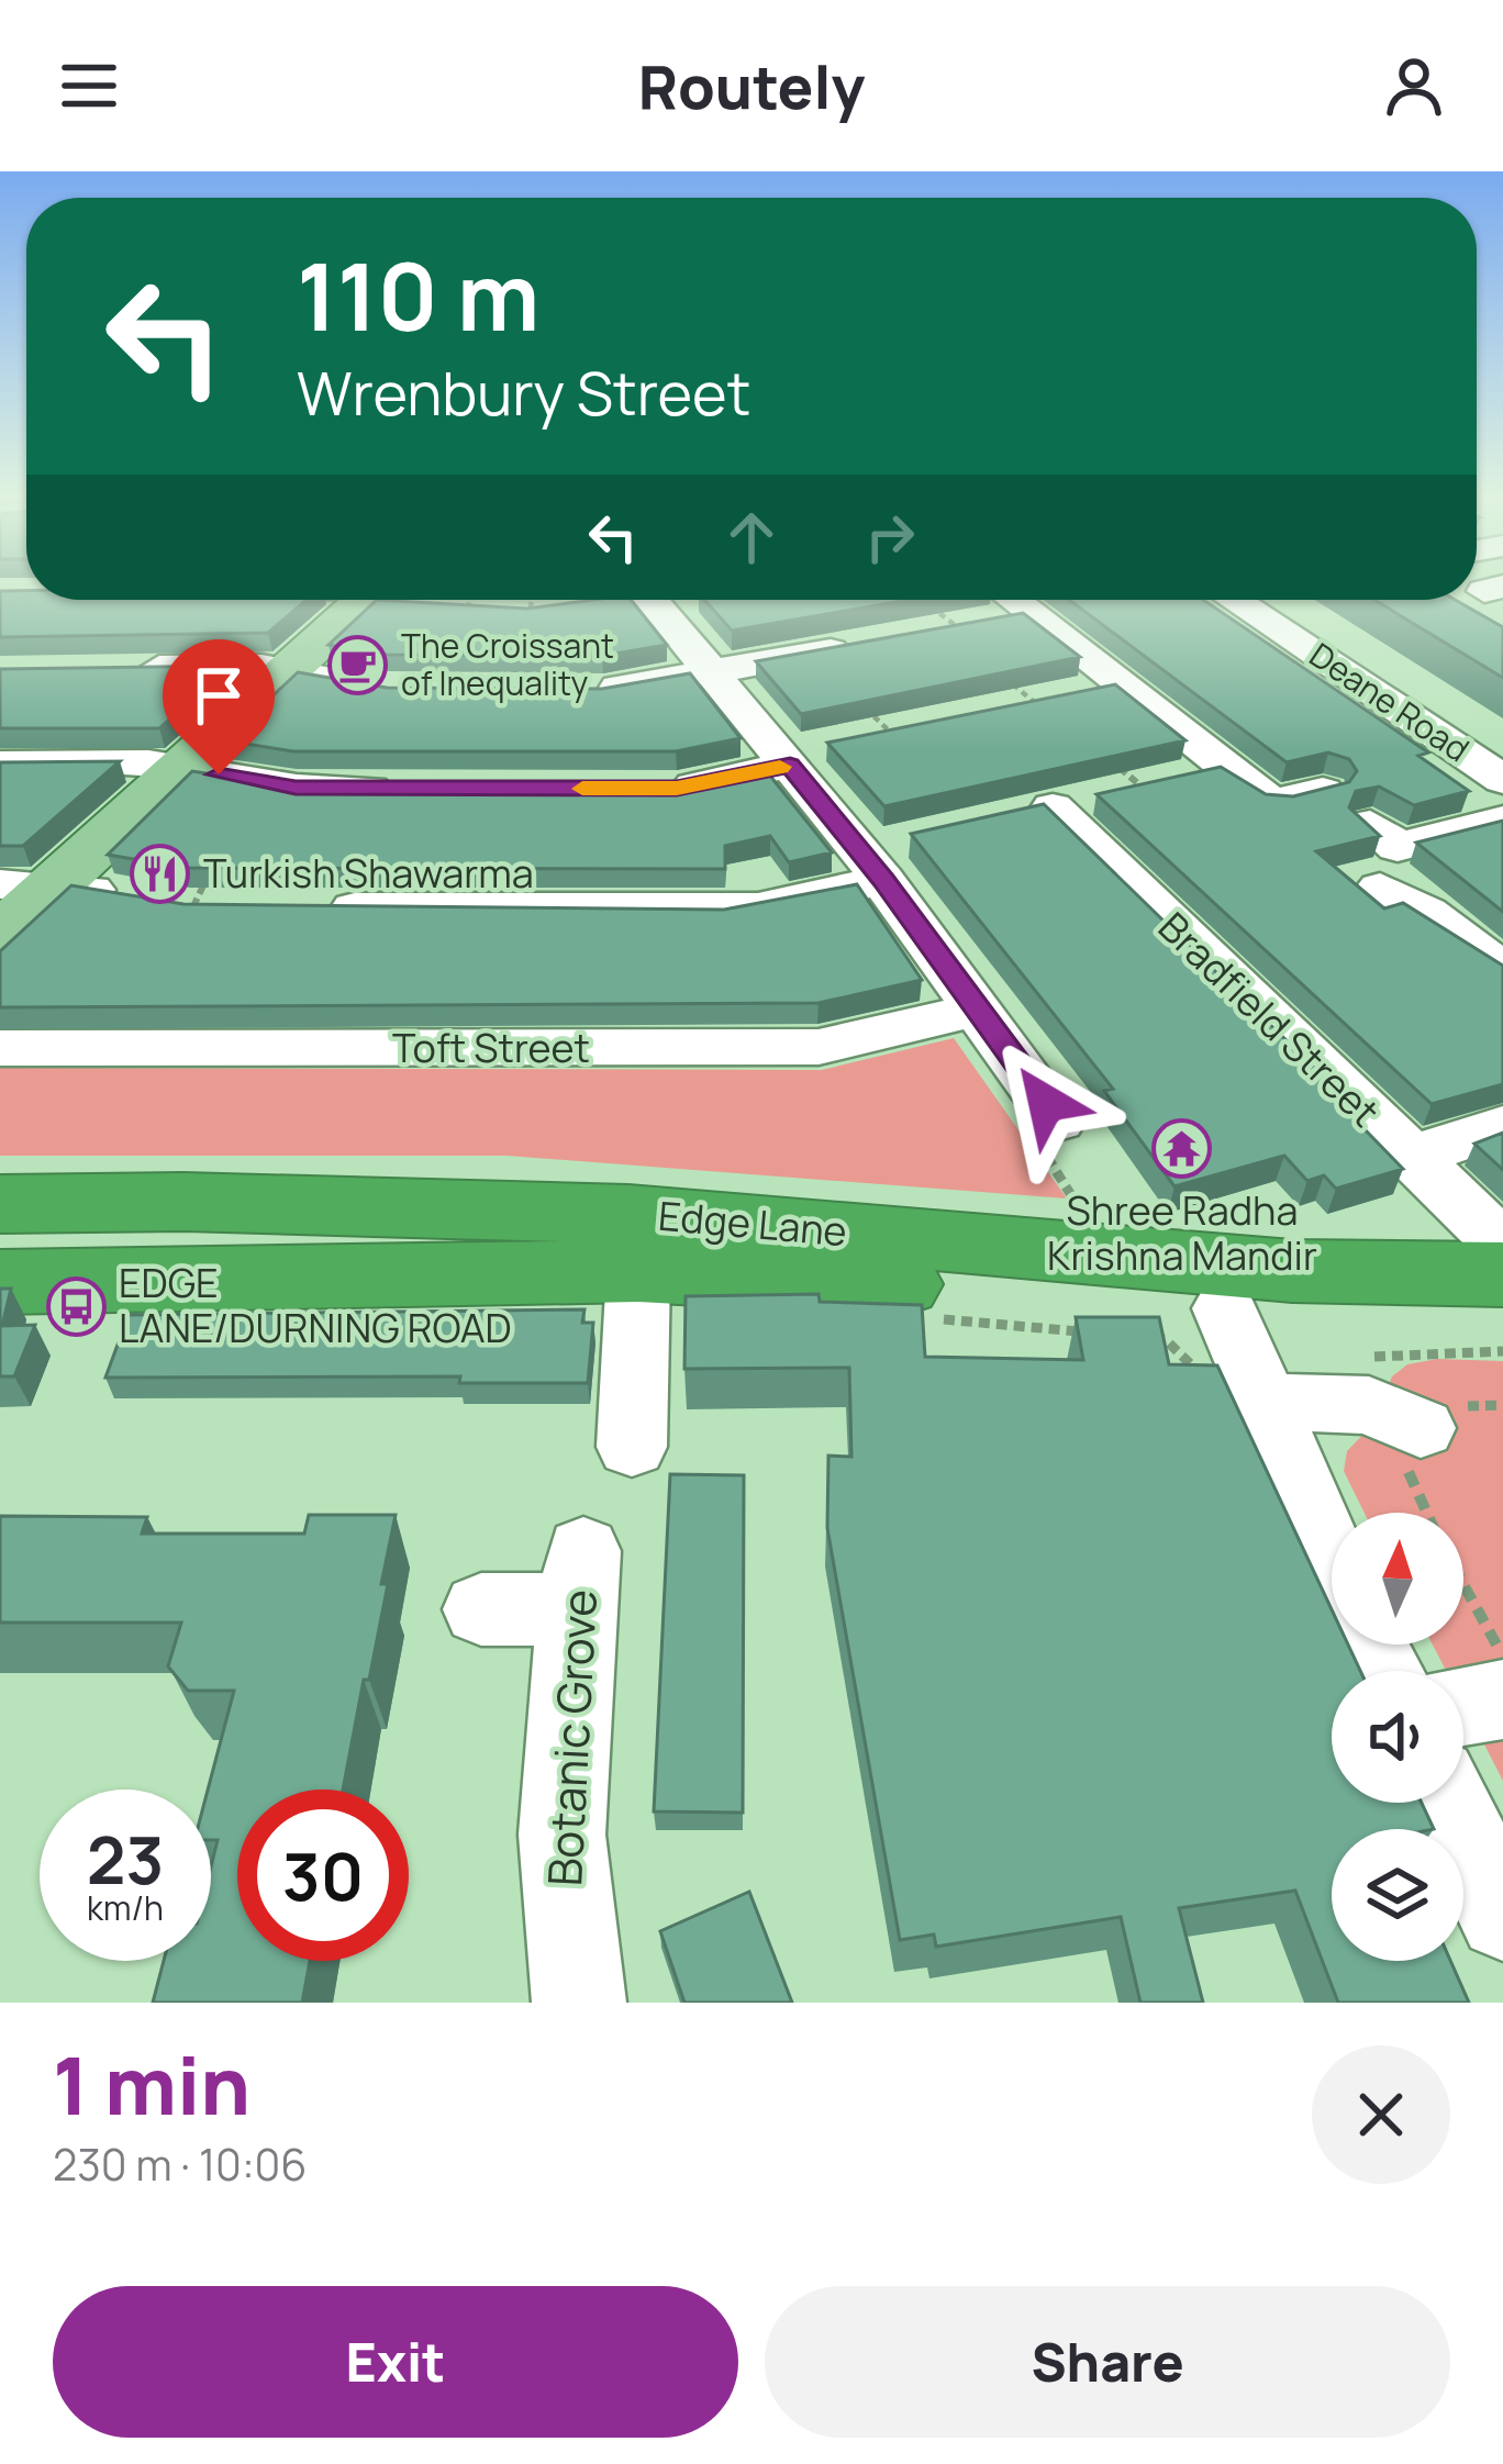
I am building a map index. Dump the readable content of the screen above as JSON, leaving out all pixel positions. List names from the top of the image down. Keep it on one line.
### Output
{"streets":{"highway":["Edge Lane"],"street":["Deane Road","Bradfield Street","Toft Street","Botanic Grove"]},"crossings":[["Bradfield Street","Edge Lane"]],"places":{"cafe":["The Croissant of Inequality"],"restaurant":["Turkish Shawarma"],"temple":["Shree Radha Krishna Mandir"],"bus stop":["EDGE LANE/DURNING ROAD"]},"north":"top","page":{"header":"Routely","turn":["110 m","Wrenbury Street"],"speed":"23 km/h","limit":"30","heading":["1 min","230 m · 10:06"],"buttons":["Exit","Share"]}}
